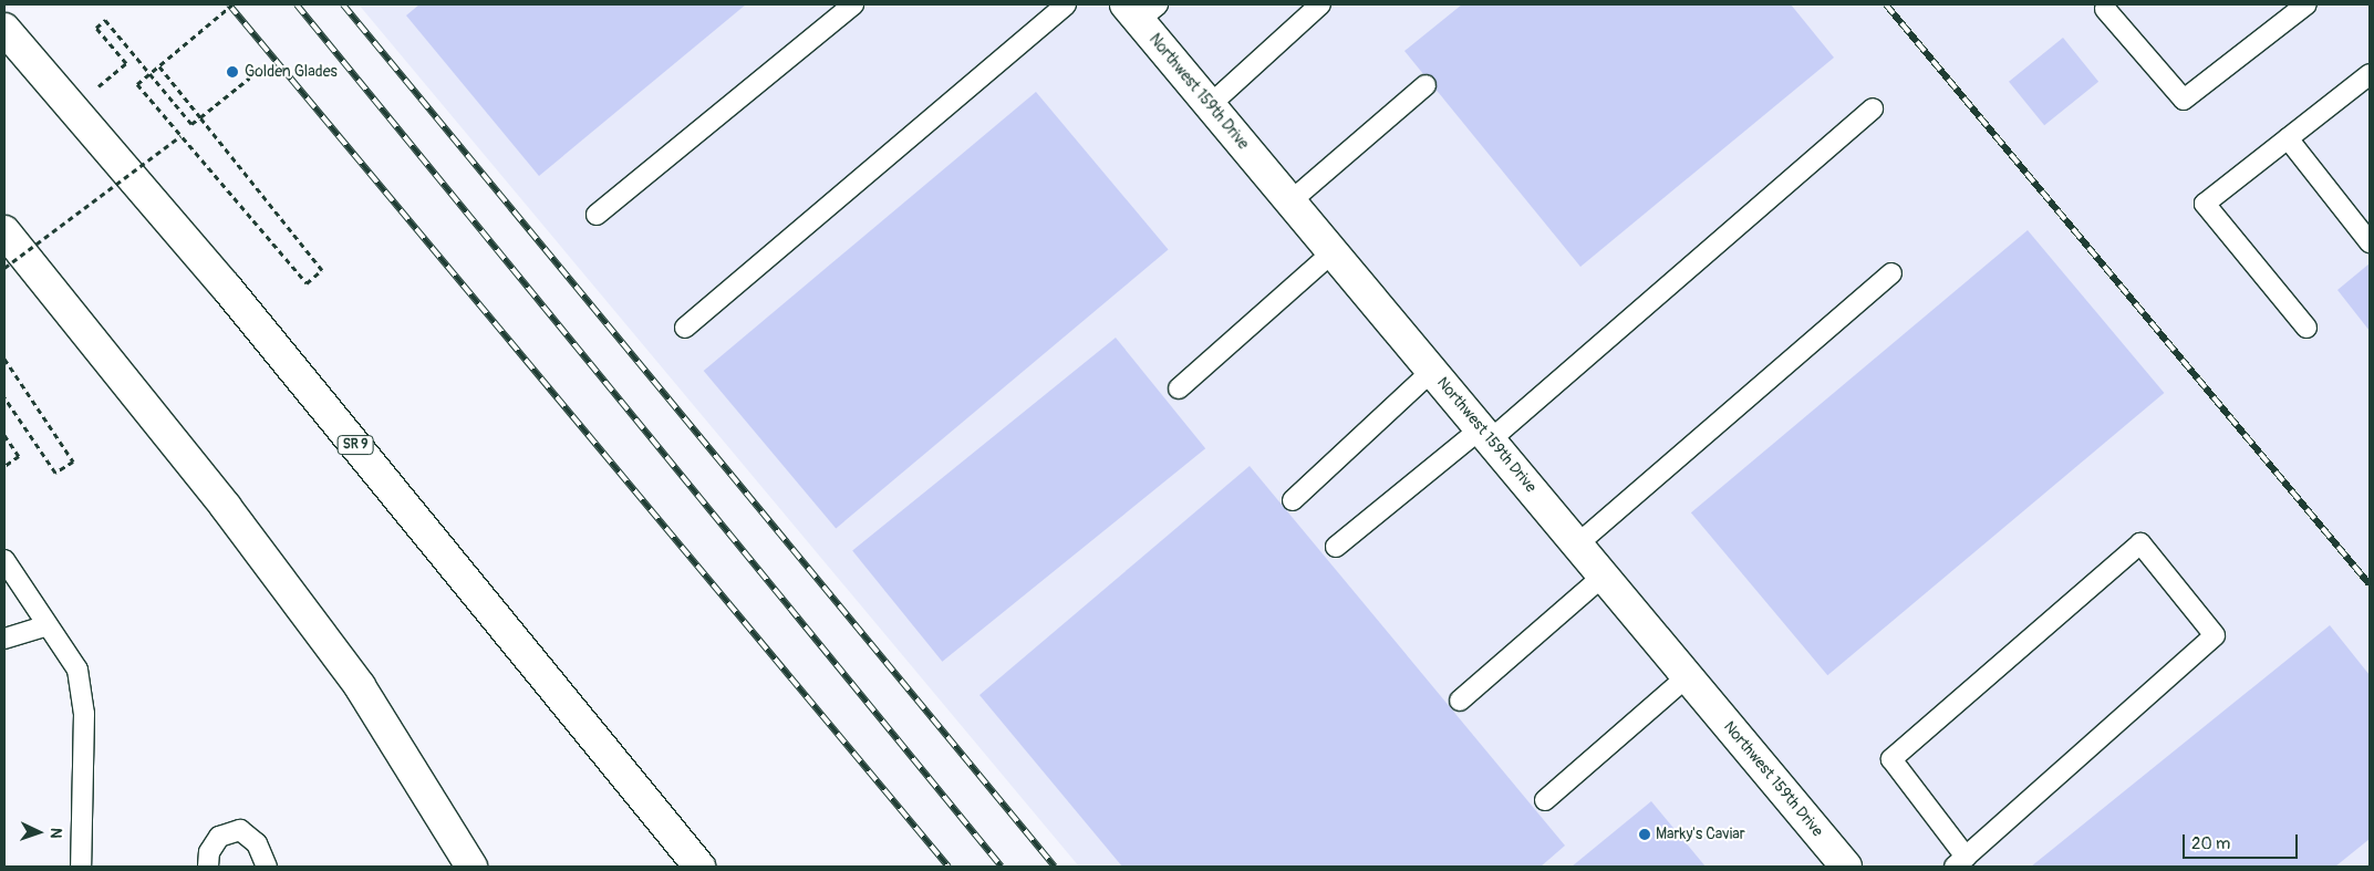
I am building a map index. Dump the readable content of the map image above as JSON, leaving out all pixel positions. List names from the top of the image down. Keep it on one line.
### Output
{"streets":{"main road":["Northwest 159th Drive","SR 9"]},"places":["Golden Glades","Marky's Caviar"],"scale_bar":"20 m","north":"right"}
